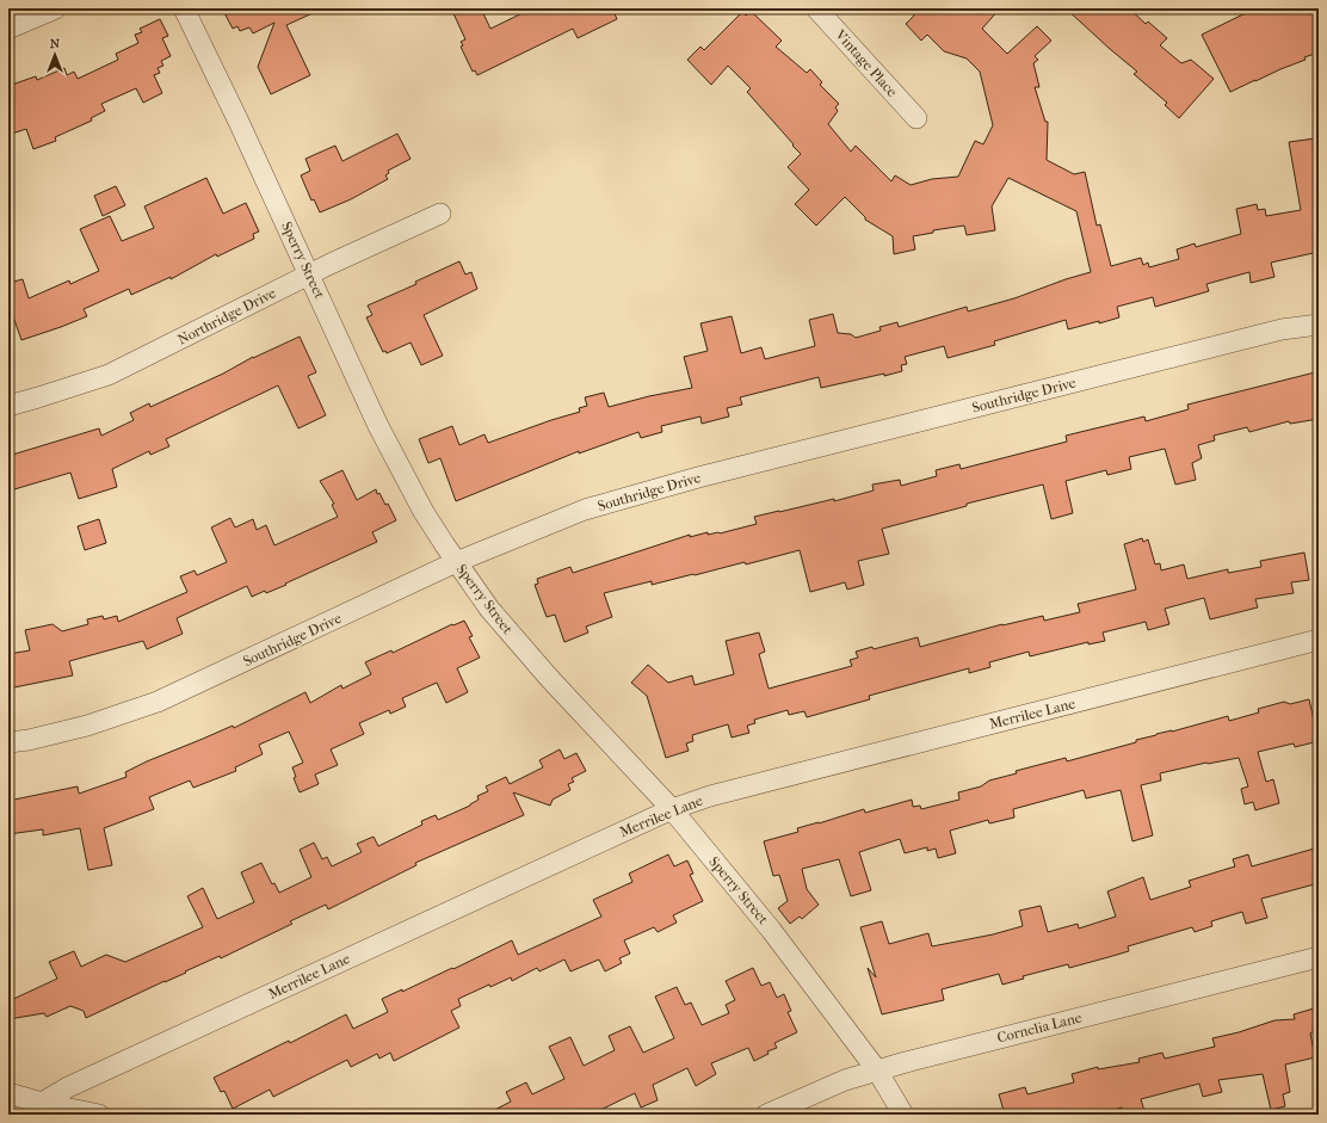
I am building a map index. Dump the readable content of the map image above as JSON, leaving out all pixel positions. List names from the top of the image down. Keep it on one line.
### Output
{"streets":{"street":["Vintage Place","Sperry Street","Northridge Drive","Southridge Drive","Merrilee Lane","Cornelia Lane"]},"crossings":[["Sperry Street","Northridge Drive"],["Sperry Street","Southridge Drive"],["Sperry Street","Merrilee Lane"],["Sperry Street","Cornelia Lane"]],"north":"top"}
